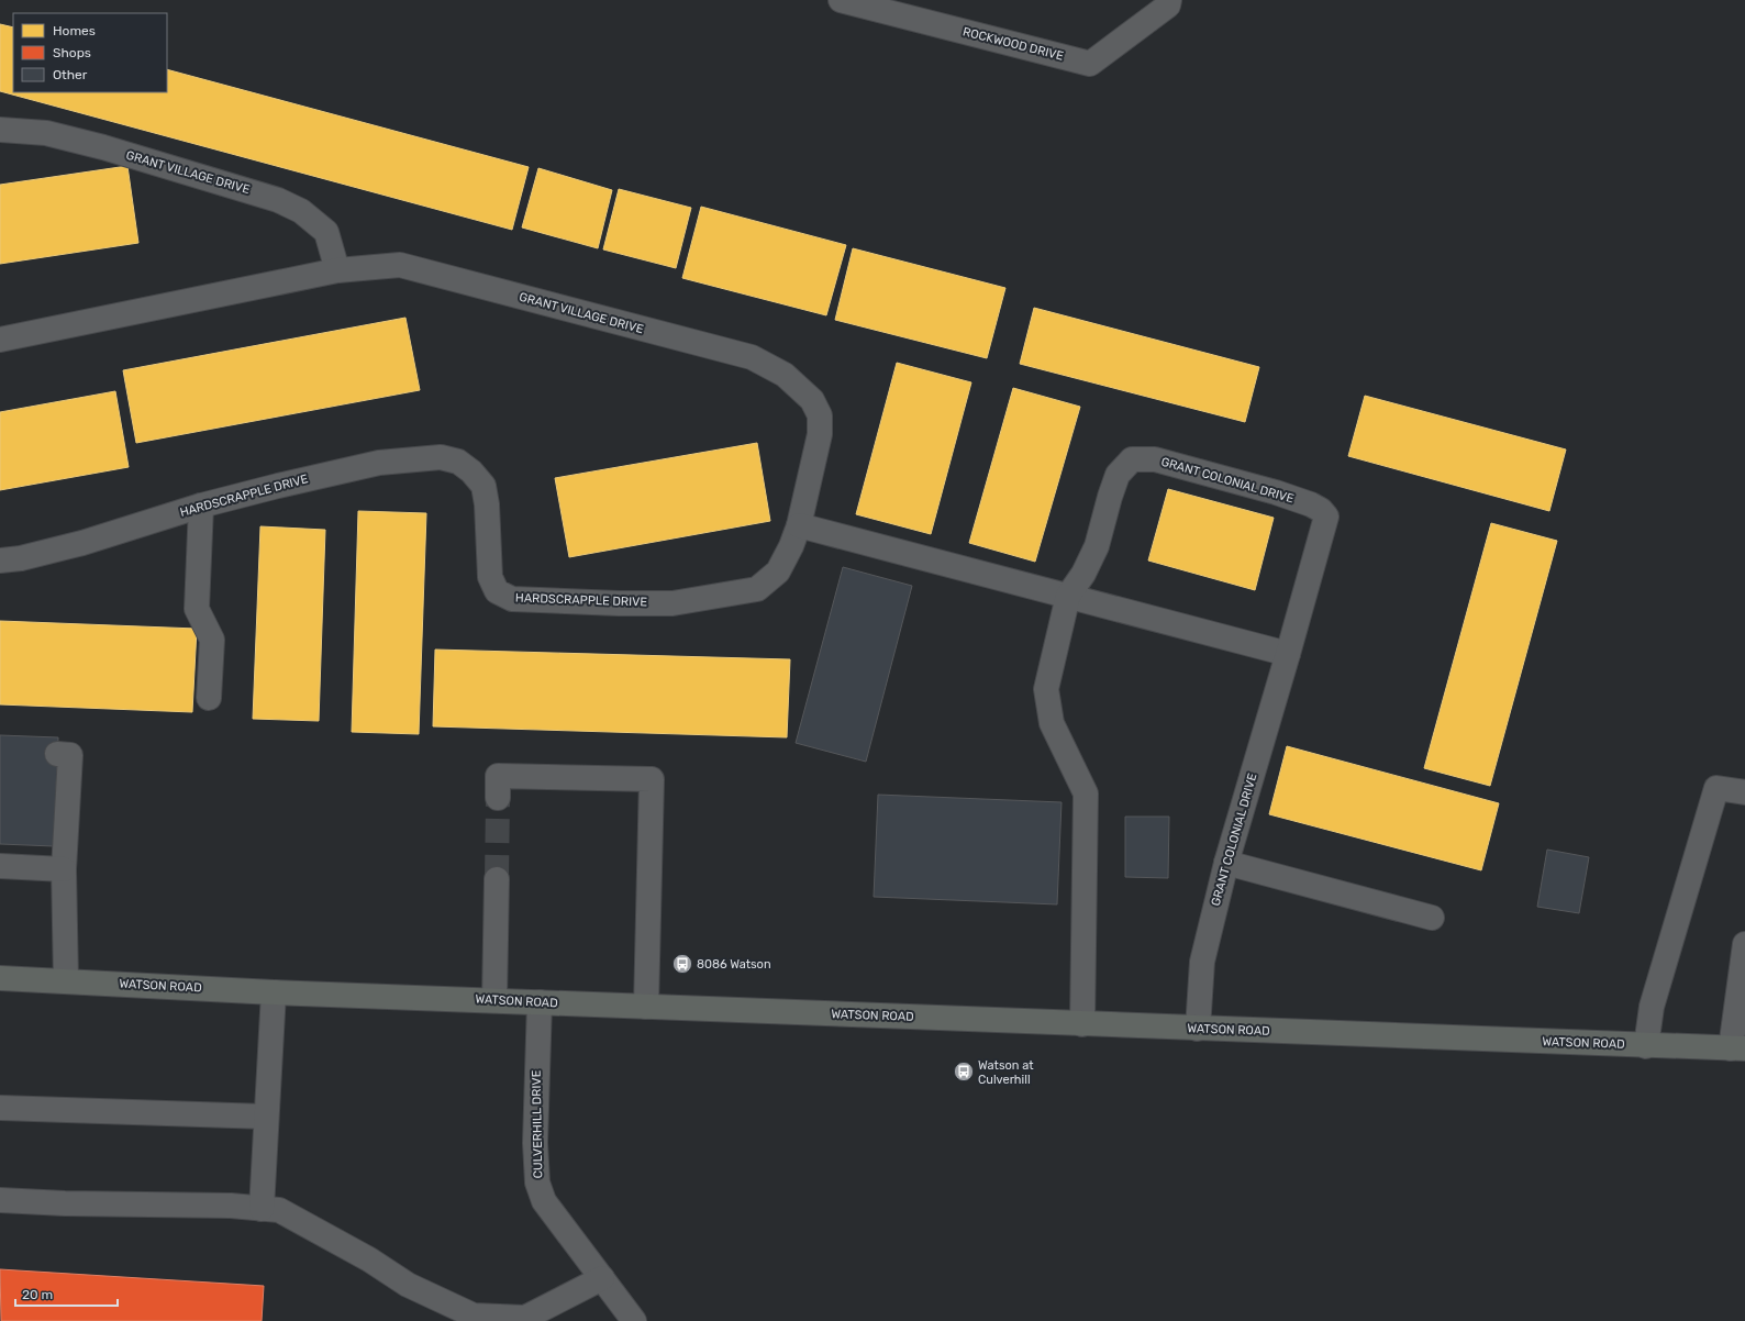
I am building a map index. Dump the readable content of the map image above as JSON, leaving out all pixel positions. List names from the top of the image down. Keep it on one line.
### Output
{"streets":{"main road":["WATSON ROAD"],"street":["ROCKWOOD DRIVE","GRANT VILLAGE DRIVE","GRANT COLONIAL DRIVE","HARDSCRAPPLE DRIVE","CULVERHILL DRIVE"]},"crossings":[["GRANT VILLAGE DRIVE","HARDSCRAPPLE DRIVE"],["GRANT COLONIAL DRIVE","WATSON ROAD"],["WATSON ROAD","CULVERHILL DRIVE"]],"places":{"bus stop":["8086 Watson","Watson at Culverhill"]},"legend":["Homes","Shops","Other"],"scale_bar":"20 m"}
